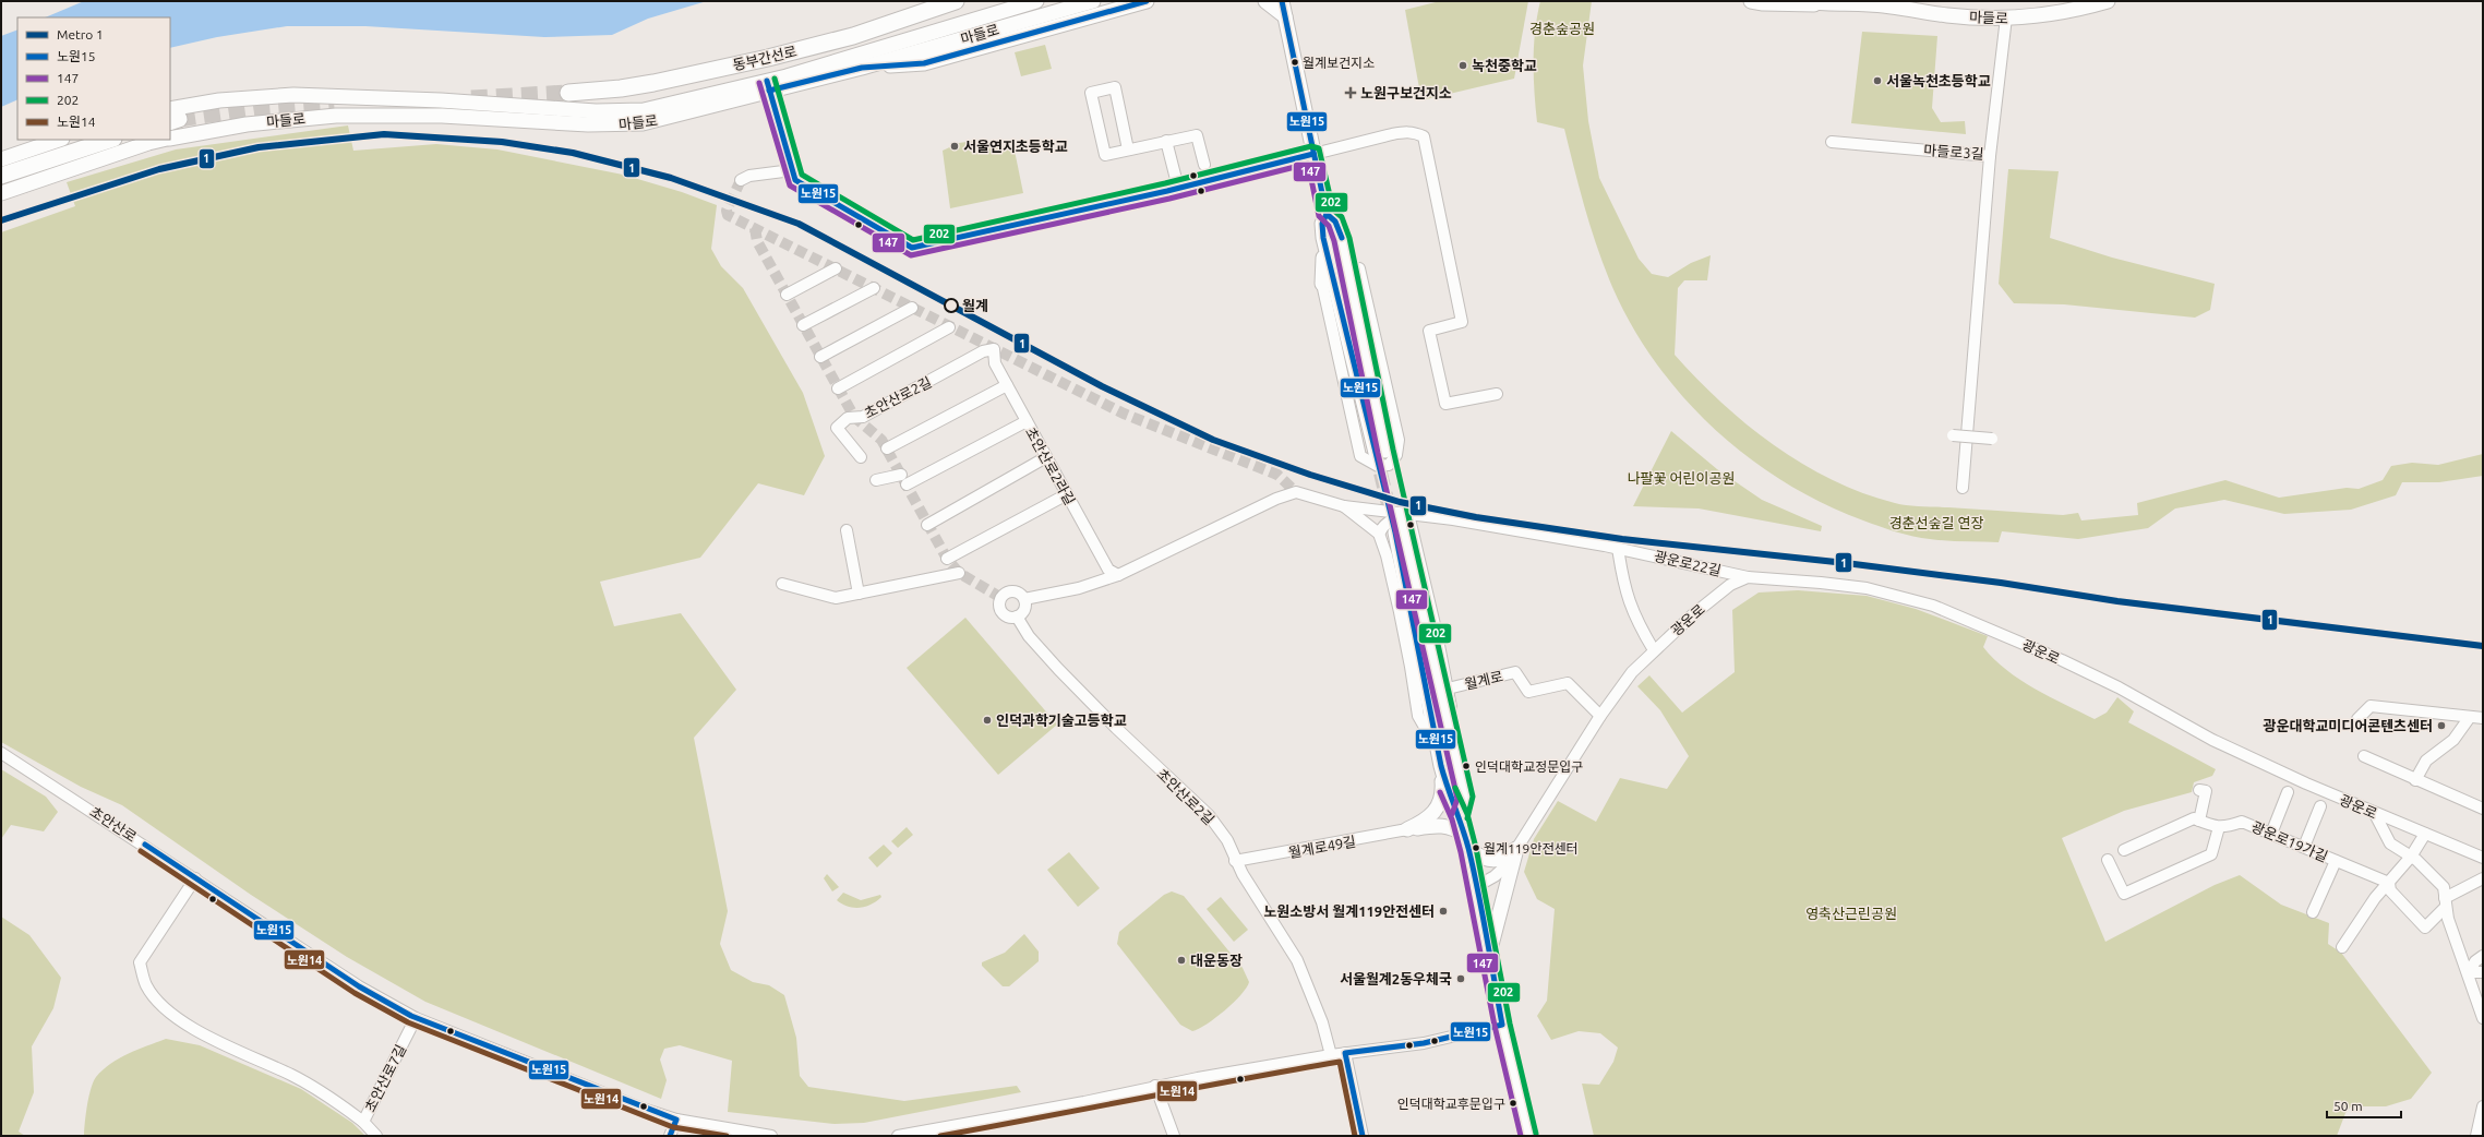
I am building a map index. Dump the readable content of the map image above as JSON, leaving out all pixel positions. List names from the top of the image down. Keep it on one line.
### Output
{"streets":{"highway":["동부간선로"],"main road":["마들로"],"street":["마들로3길","초안산로2길","초안산로2라길","광운로22길","광운로","월계로","초안산로","광운로19가길","월계로49길","초안산로7길"]},"crossings":[["마들로","마들로3길"],["초안산로2길","초안산로2라길"],["초안산로2길","월계로49길"],["광운로22길","광운로"],["광운로","월계로"],["초안산로","초안산로7길"]],"parks":["경춘숲공원","나팔꽃 어린이공원","경춘선숲길 연장","영축산근린공원"],"places":{"other":["월계보건지소","녹천중학교","서울녹천초등학교","서울연지초등학교","월계","인덕과학기술고등학교","광운대학교미디어콘텐츠센터","인덕대학교정문입구","월계119안전센터","노원소방서 월계119안전센터","대운동장","서울월계2동우체국","인덕대학교후문입구"],"health":["노원구보건지소"]},"lines":["transit line 노원15","transit line 202","transit line 147","metro line 1","transit line 노원14"],"legend":["Metro 1","노원15","147","202","노원14"],"scale_bar":"50 m"}
